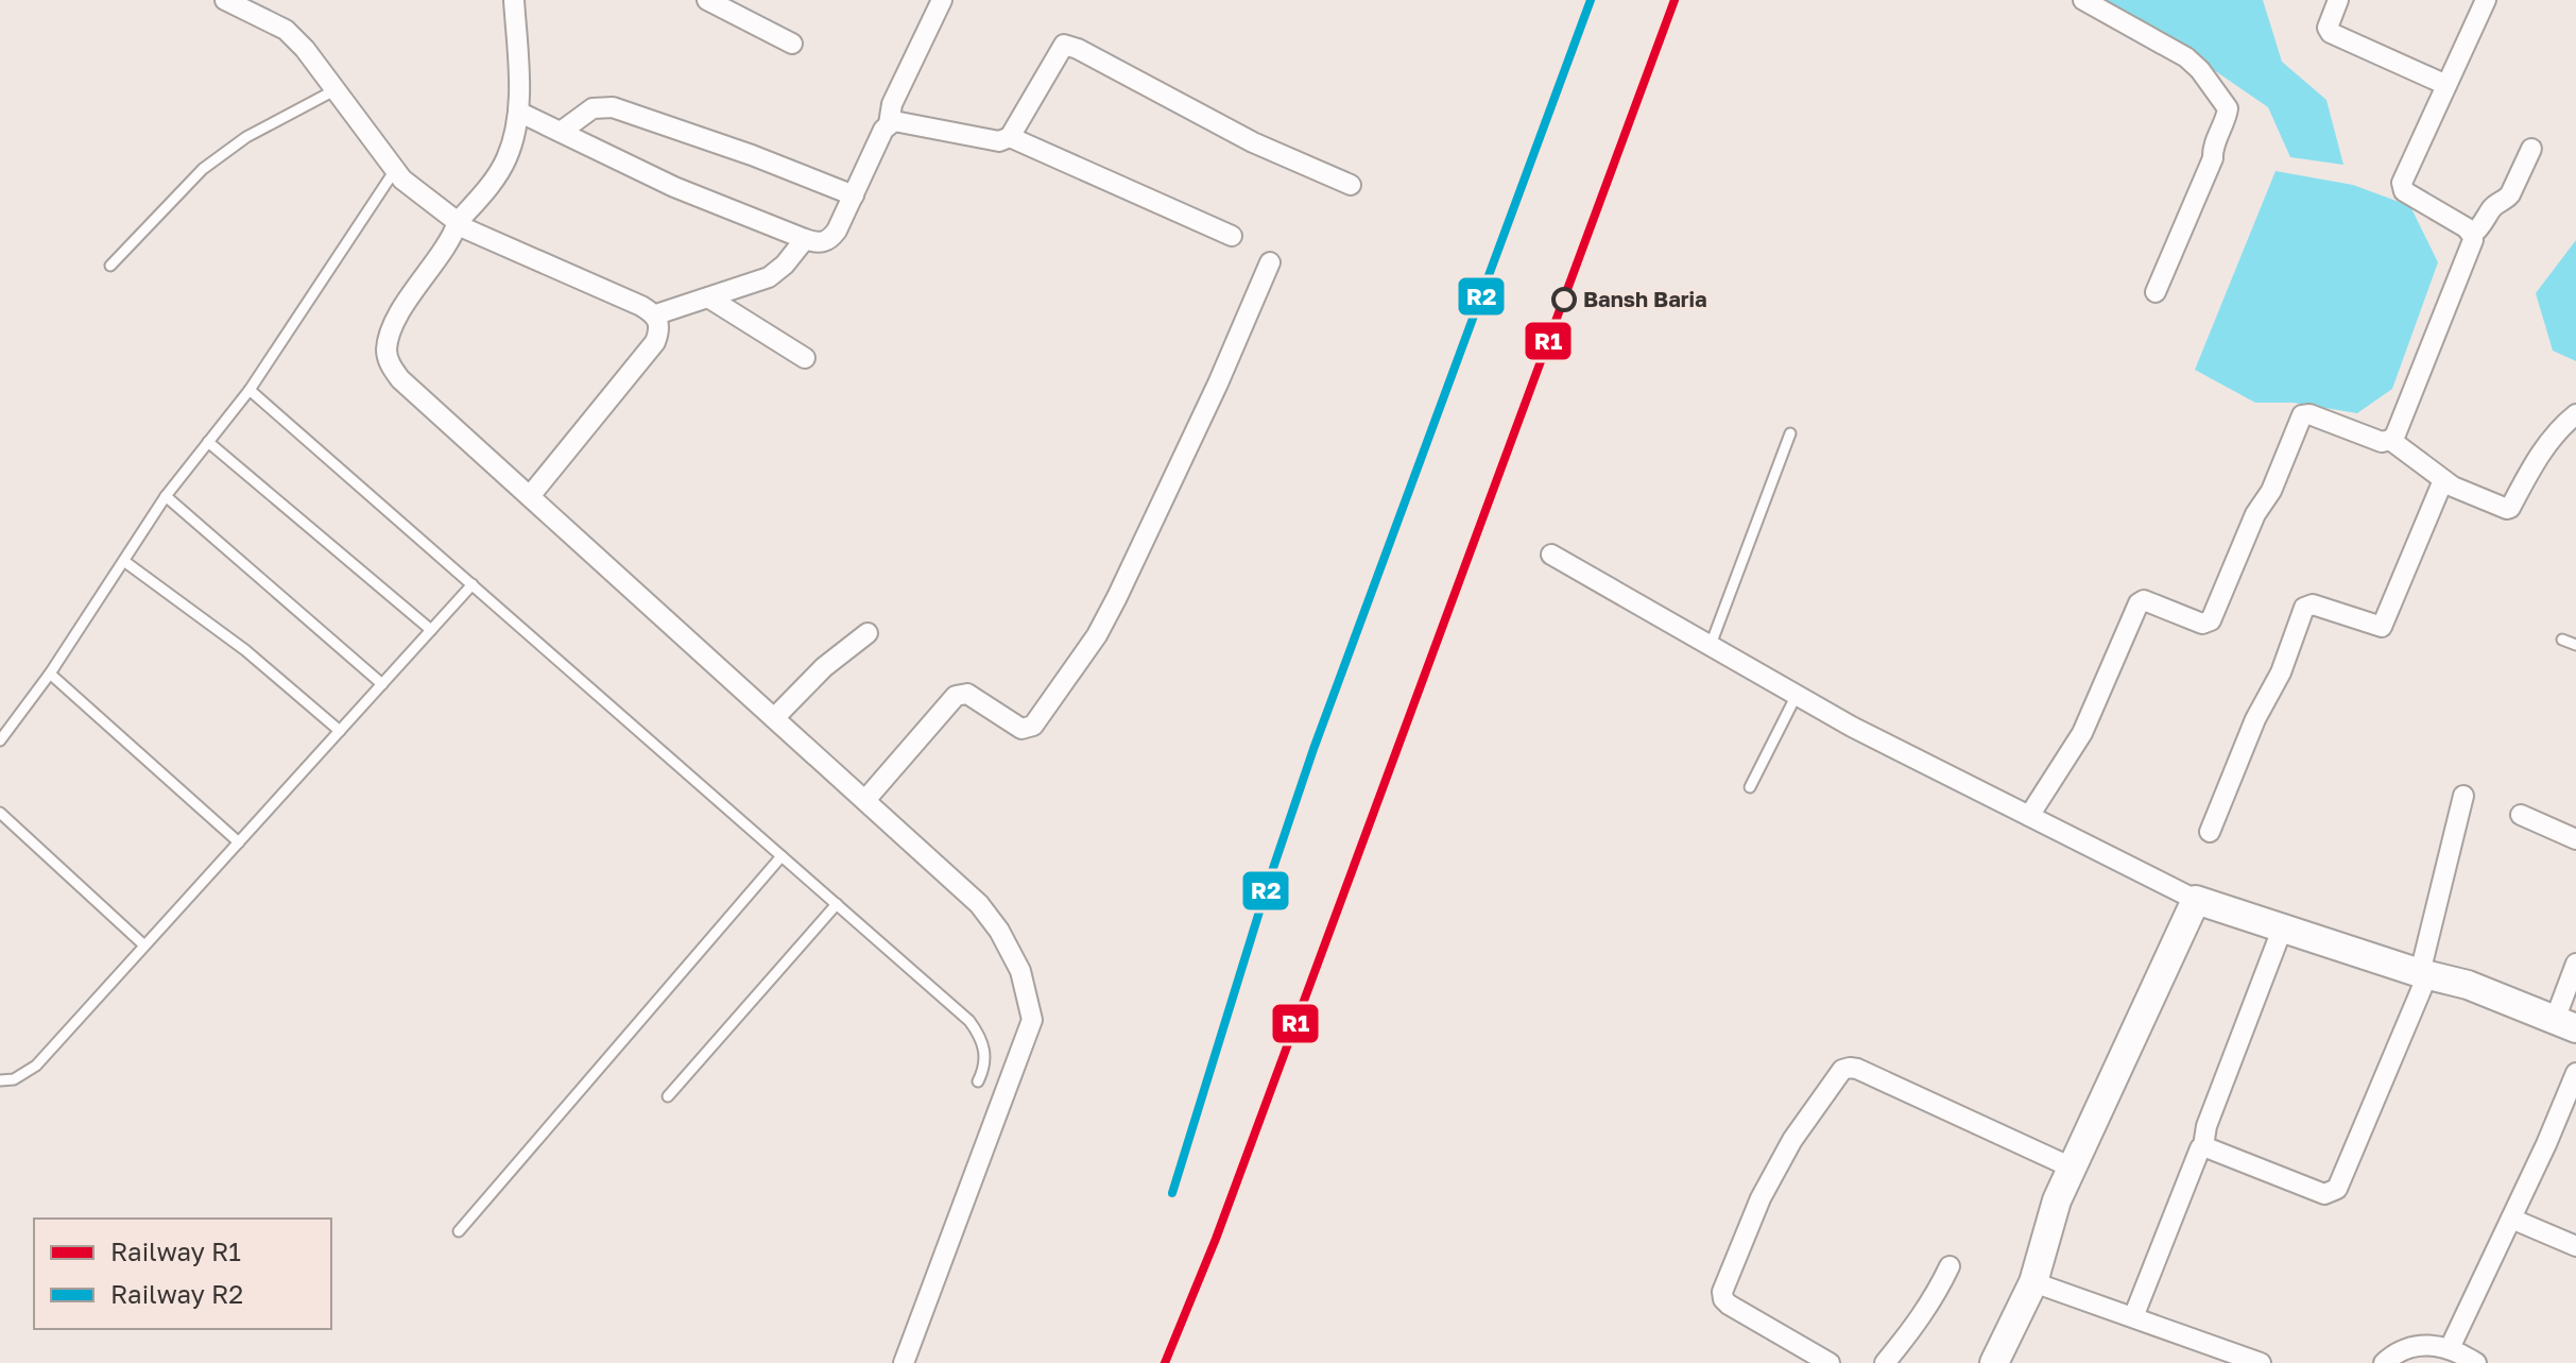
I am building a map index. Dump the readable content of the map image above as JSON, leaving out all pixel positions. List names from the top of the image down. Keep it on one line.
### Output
{"places":["Bansh Baria"],"lines":["rail line R1","rail line R2"],"legend":["Railway R1","Railway R2"]}
